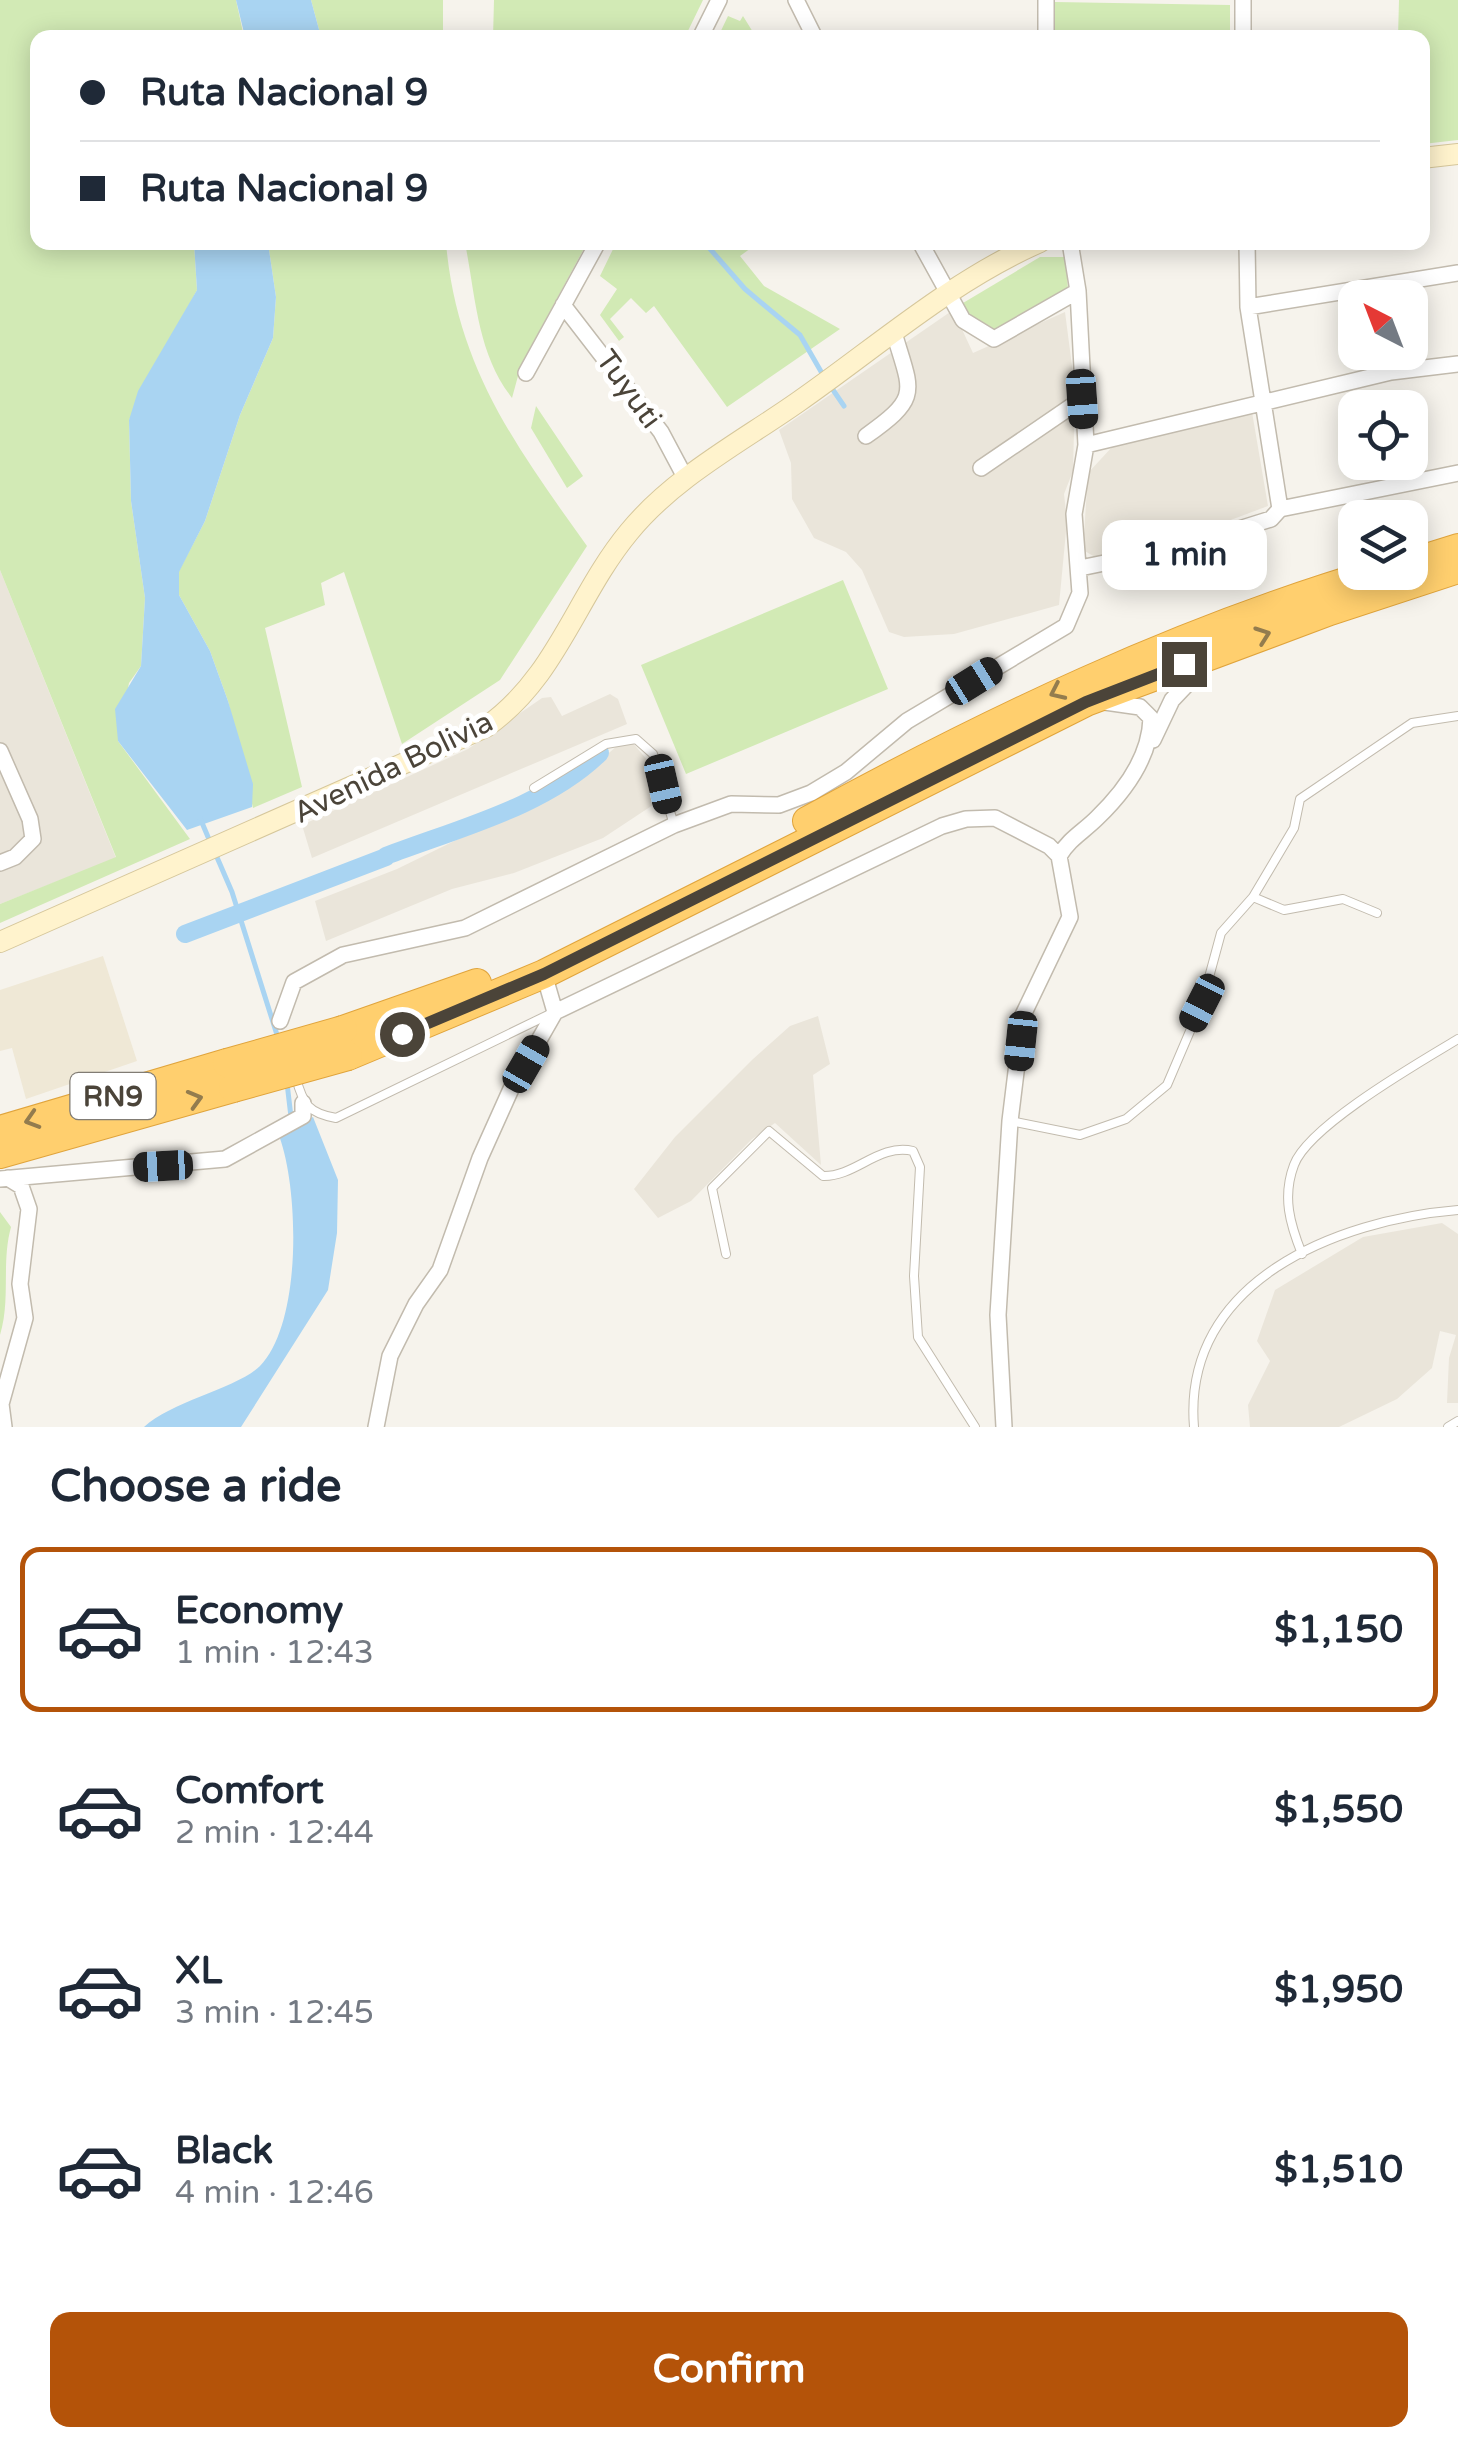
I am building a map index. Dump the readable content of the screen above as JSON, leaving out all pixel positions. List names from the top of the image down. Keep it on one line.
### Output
{"streets":{"highway":["RN9"],"street":["Tuyuti","Avenida Bolivia"]},"crossings":[["Tuyuti","Avenida Bolivia"]],"north":"top left","page":{"banner":["Ruta Nacional 9","Ruta Nacional 9"],"bubble":"1 min","heading":"Choose a ride","list":[{"name":"Economy","note":"1 min · 12:43","value":"$1,150"},{"name":"Comfort","note":"2 min · 12:44","value":"$1,550"},{"name":"XL","note":"3 min · 12:45","value":"$1,950"},{"name":"Black","note":"4 min · 12:46","value":"$1,510"}],"buttons":"Confirm"}}
